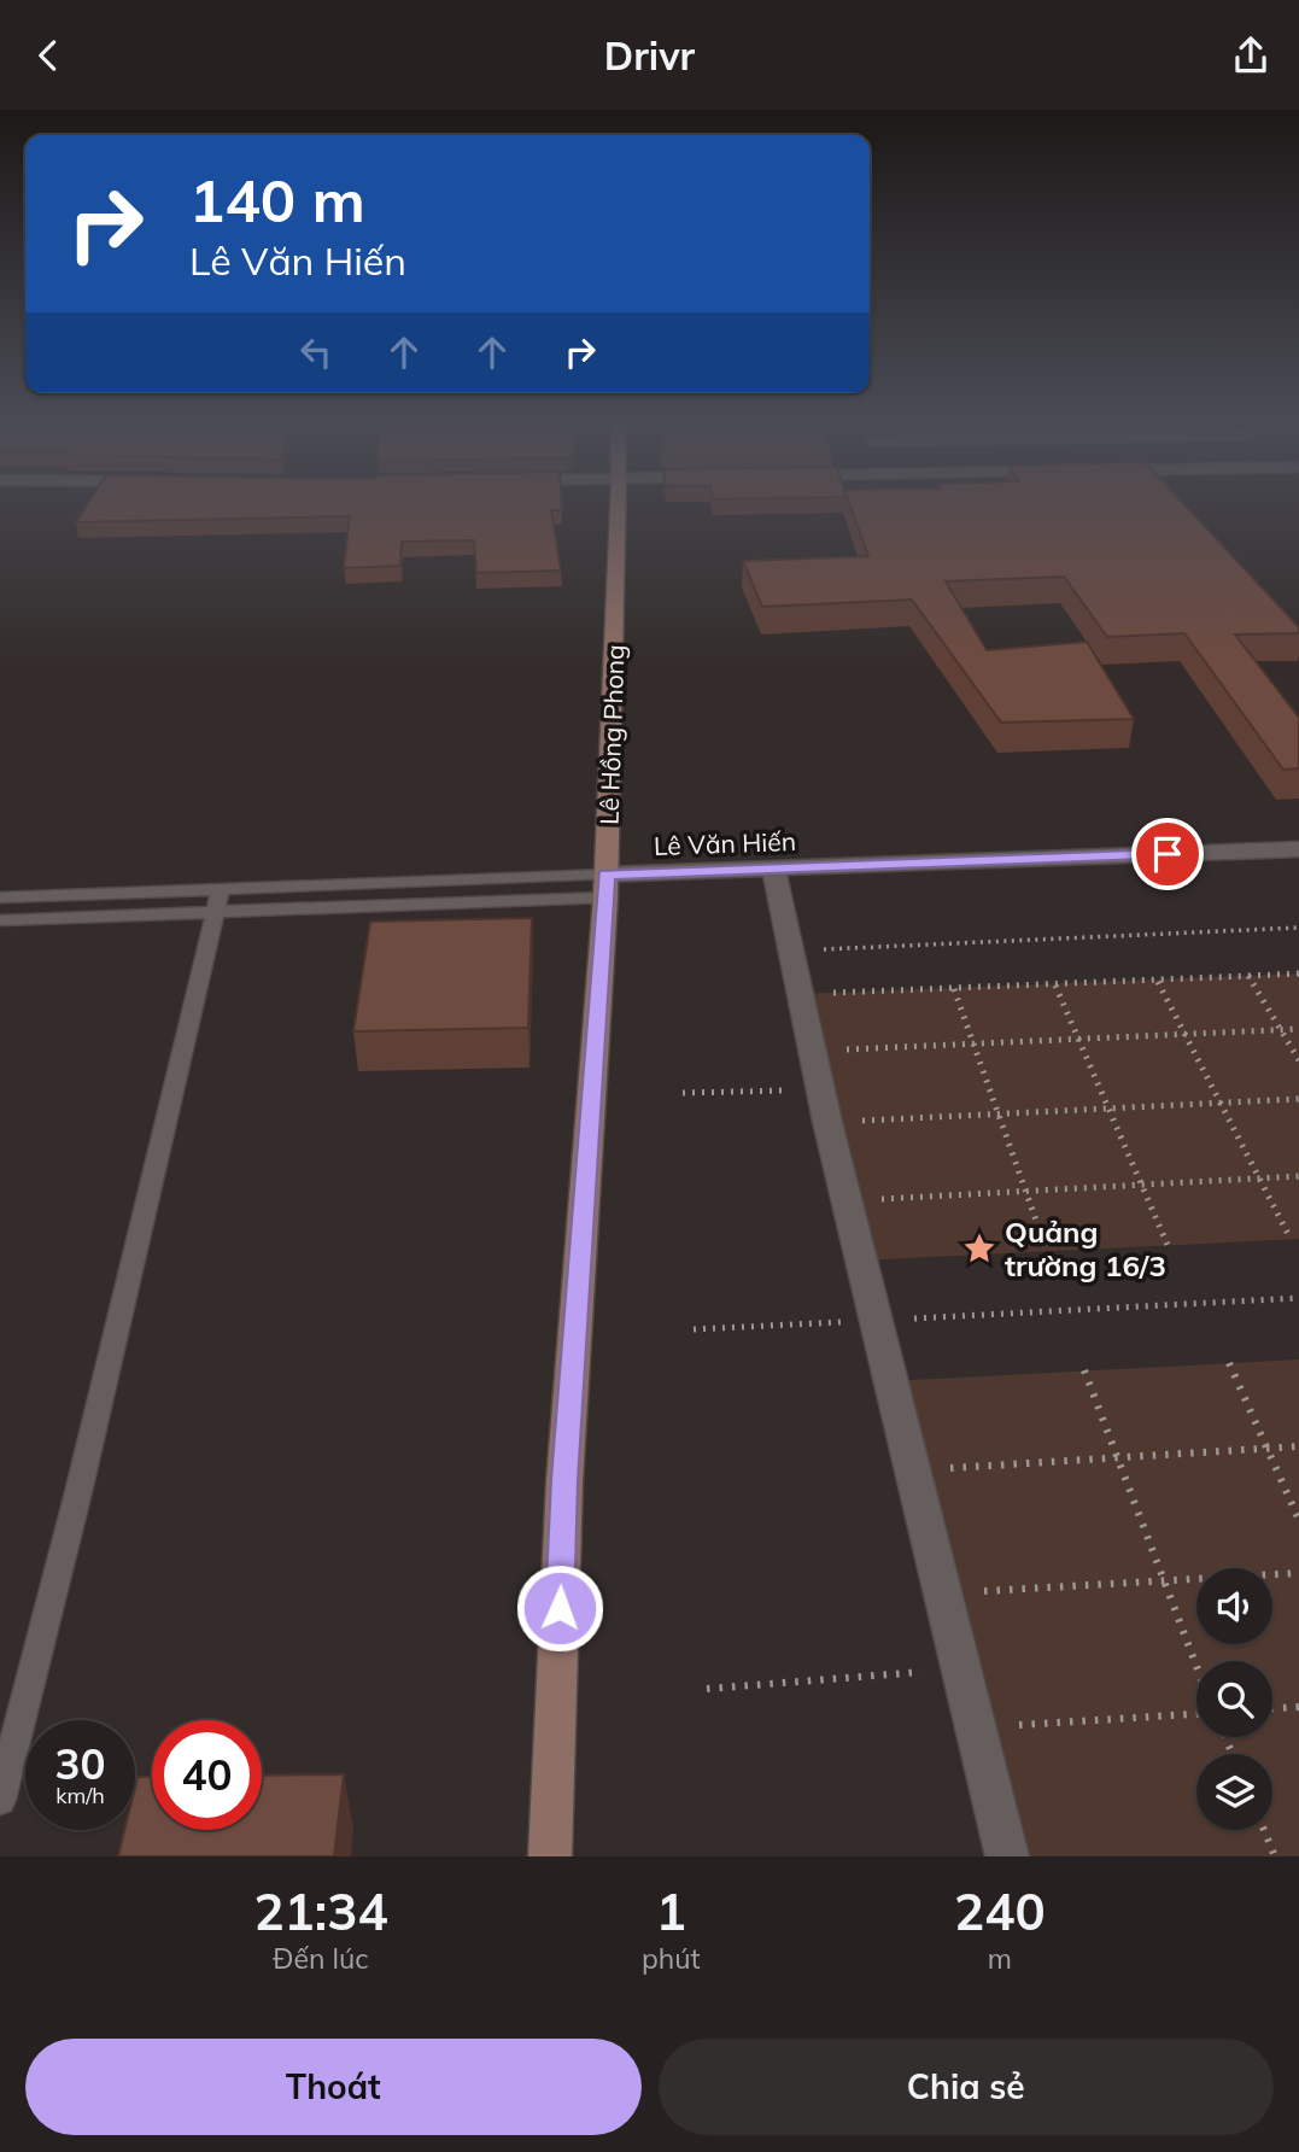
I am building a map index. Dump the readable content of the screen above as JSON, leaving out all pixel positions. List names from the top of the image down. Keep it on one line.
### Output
{"streets":{"street":["Lê Hồng Phong","Lê Văn Hiến"]},"crossings":[["Lê Hồng Phong","Lê Văn Hiến"]],"places":{"place":["Quảng trường 16/3"]},"page":{"header":"Drivr","turn":["140 m","Lê Văn Hiến"],"speed":"30 km/h","limit":"40","eta":["21:34","Đến lúc","1","phút","240","m"],"buttons":["Thoát","Chia sẻ"]}}
